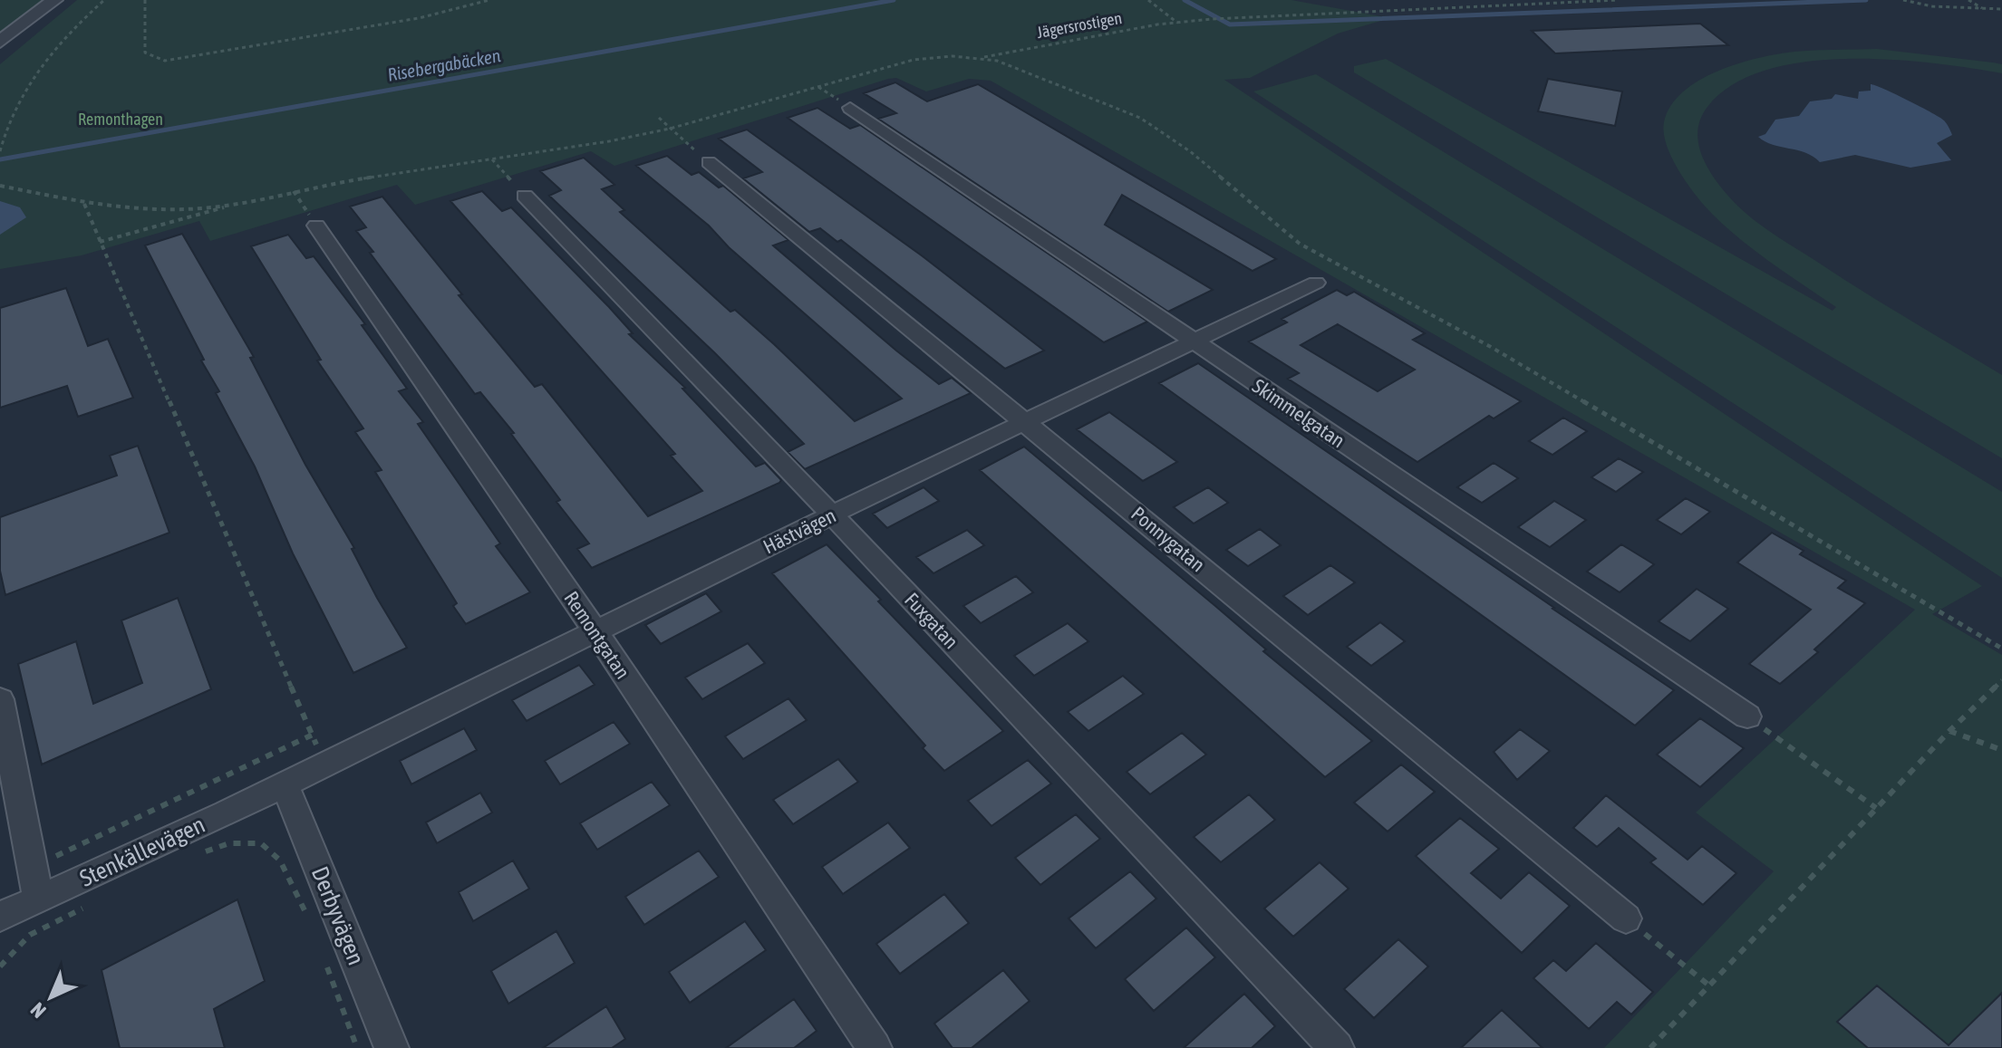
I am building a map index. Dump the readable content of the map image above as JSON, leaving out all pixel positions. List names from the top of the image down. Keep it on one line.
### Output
{"streets":{"street":["Skimmelgatan","Hästvägen","Ponnygatan","Fuxgatan","Remontgatan","Stenkällevägen","Derbyvägen"],"path":["Jägersrostigen"]},"crossings":[["Skimmelgatan","Hästvägen"],["Hästvägen","Ponnygatan"],["Hästvägen","Fuxgatan"],["Hästvägen","Remontgatan"],["Hästvägen","Stenkällevägen"],["Hästvägen","Derbyvägen"],["Stenkällevägen","Derbyvägen"]],"water":["Risebergabäcken"],"parks":["Remonthagen"],"north":"bottom left"}
